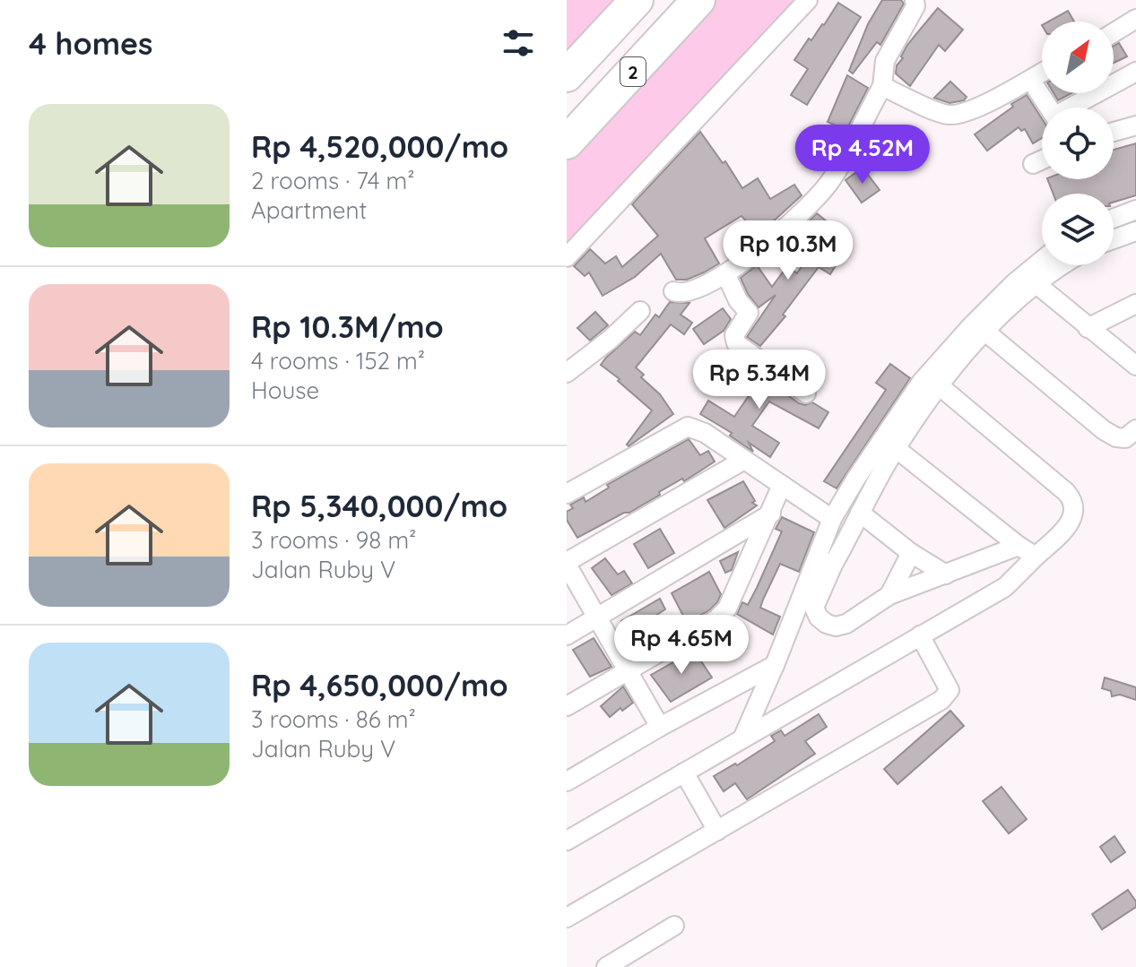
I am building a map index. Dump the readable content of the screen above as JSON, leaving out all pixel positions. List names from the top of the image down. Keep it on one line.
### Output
{"streets":{"highway":["2"]},"north":"top right","page":{"heading":"4 homes","list":[{"name":"Rp 4,520,000/mo","note":"2 rooms · 74 m² · Apartment"},{"name":"Rp 10.3M/mo","note":"4 rooms · 152 m² · House"},{"name":"Rp 5,340,000/mo","note":"3 rooms · 98 m² · Jalan Ruby V"},{"name":"Rp 4,650,000/mo","note":"3 rooms · 86 m² · Jalan Ruby V"}],"price":["Rp 4.52M","Rp 10.3M","Rp 5.34M","Rp 4.65M"]}}
